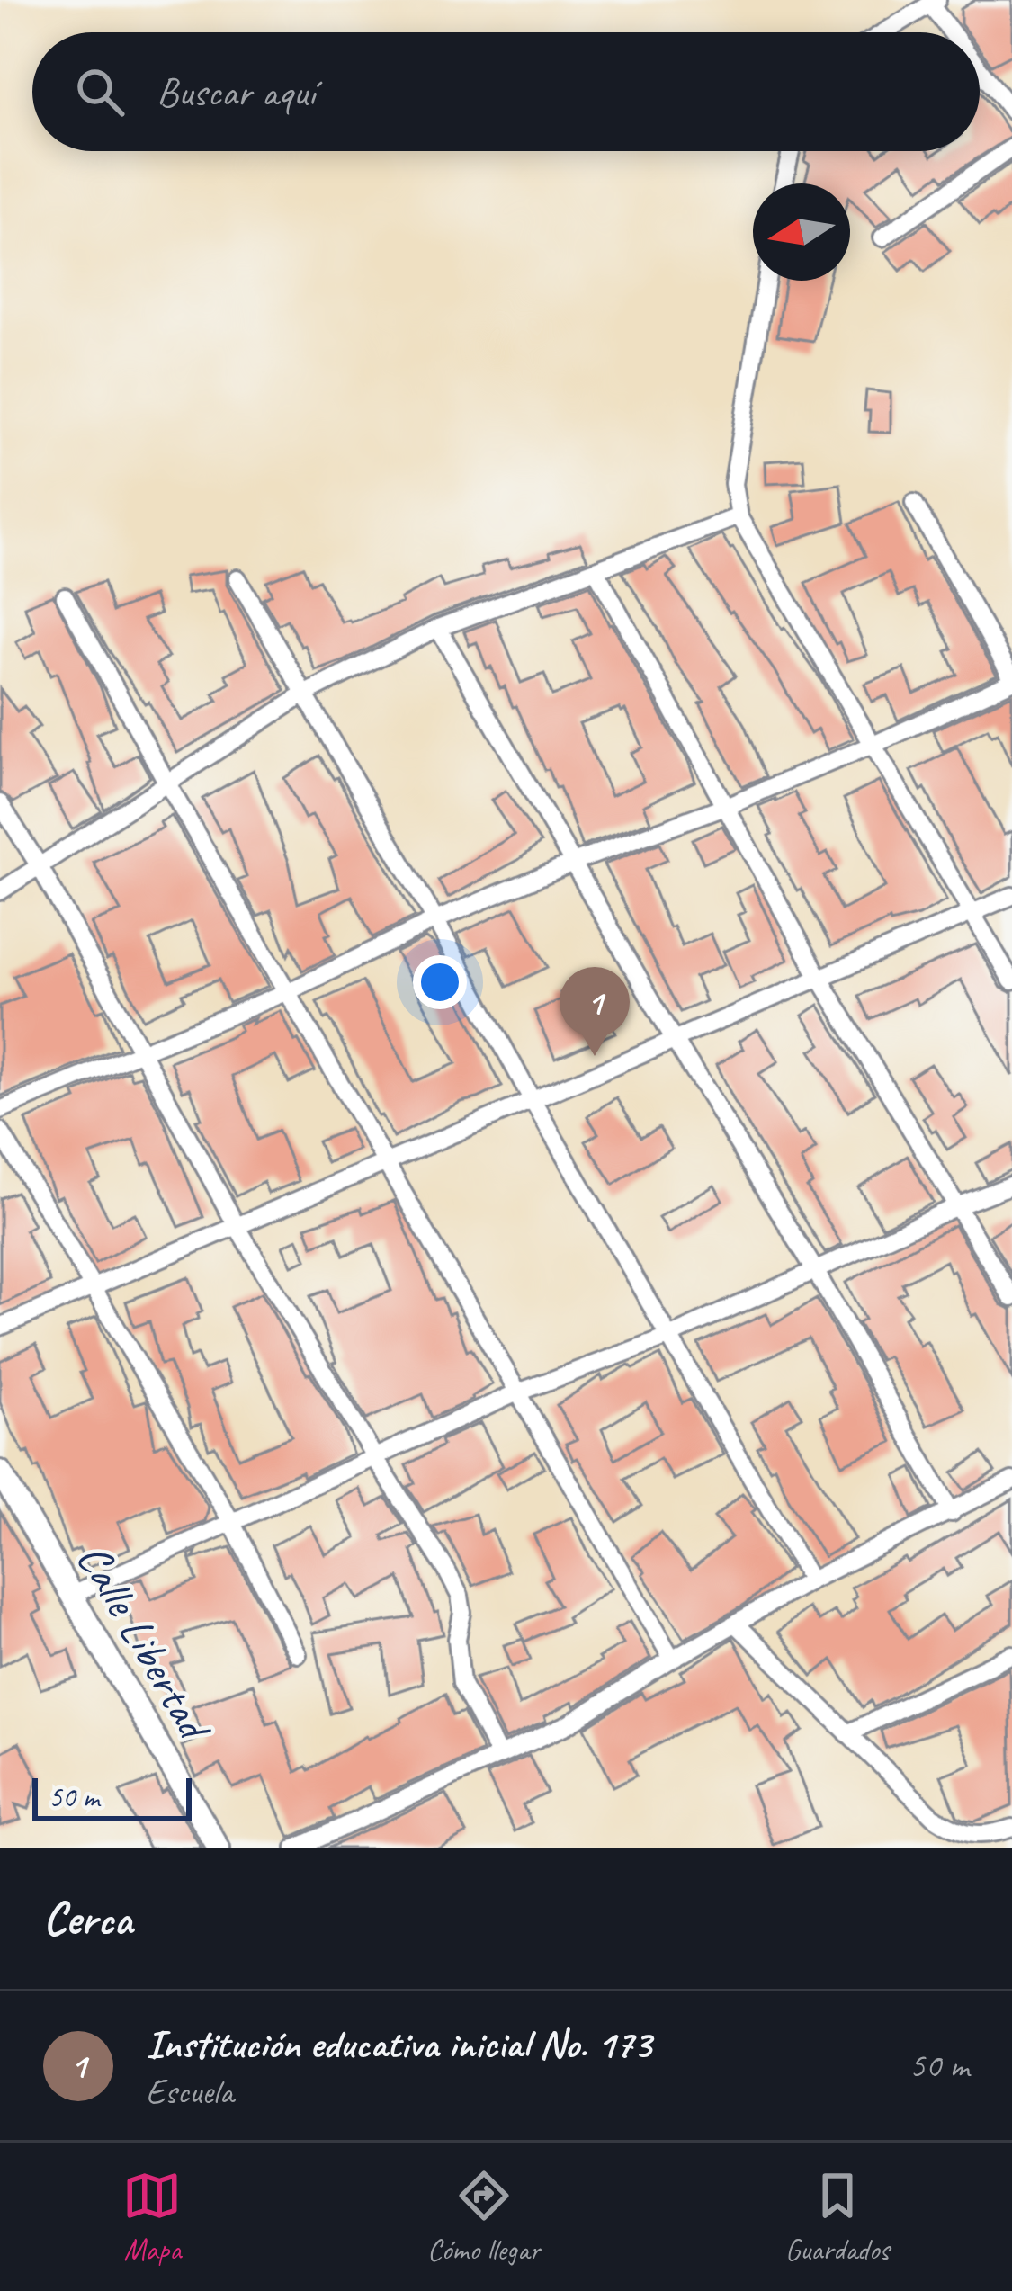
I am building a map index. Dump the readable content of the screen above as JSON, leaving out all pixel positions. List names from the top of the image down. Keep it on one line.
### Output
{"streets":{"street":["Calle Libertad"]},"scale_bar":"50 m","north":"left","page":{"search":"Buscar aquí","pins":"1","scale":"50 m","heading":"Cerca","list":[{"mark":"1","name":"Institución educativa inicial No. 173","note":"Escuela","value":"50 m"}],"nav":["Mapa","Cómo llegar","Guardados"]}}
